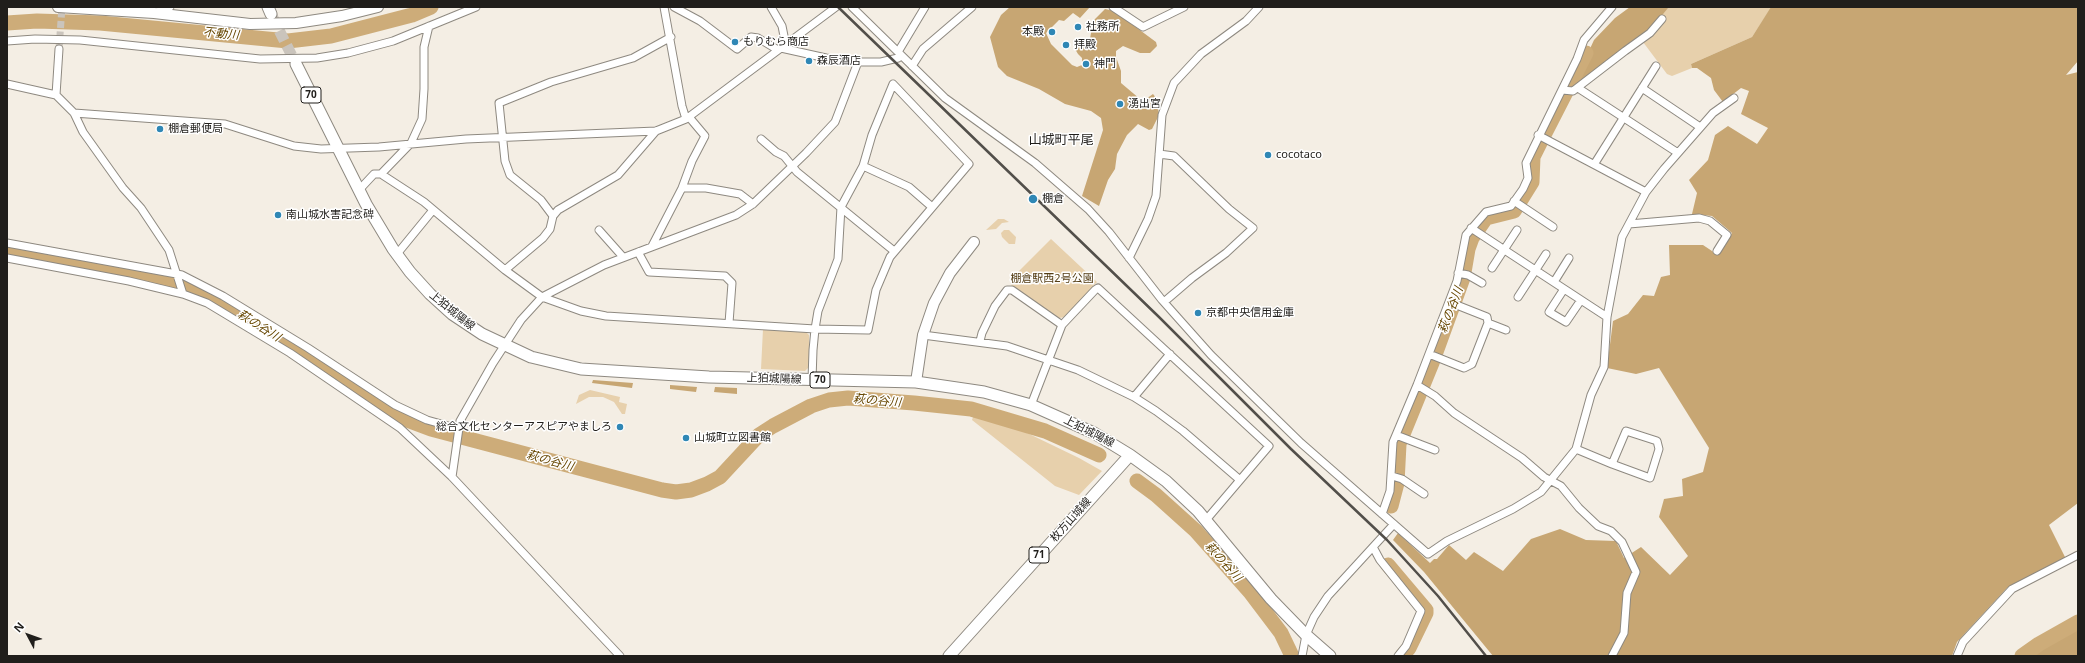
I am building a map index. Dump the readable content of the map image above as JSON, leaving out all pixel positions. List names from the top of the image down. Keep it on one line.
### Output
{"streets":{"main road":["70","上狛城陽線","枚方山城線","71"]},"crossings":[["上狛城陽線","枚方山城線"]],"districts":["山城町平尾"],"water":["不動川","萩の谷川"],"parks":["棚倉駅西2号公園"],"places":["社務所","本殿","もりむら商店","拝殿","森辰酒店","神門","湧出宮","棚倉郵便局","cocotaco","棚倉","南山城水害記念碑","京都中央信用金庫","総合文化センターアスピアやましろ","山城町立図書館"],"north":"top left"}
